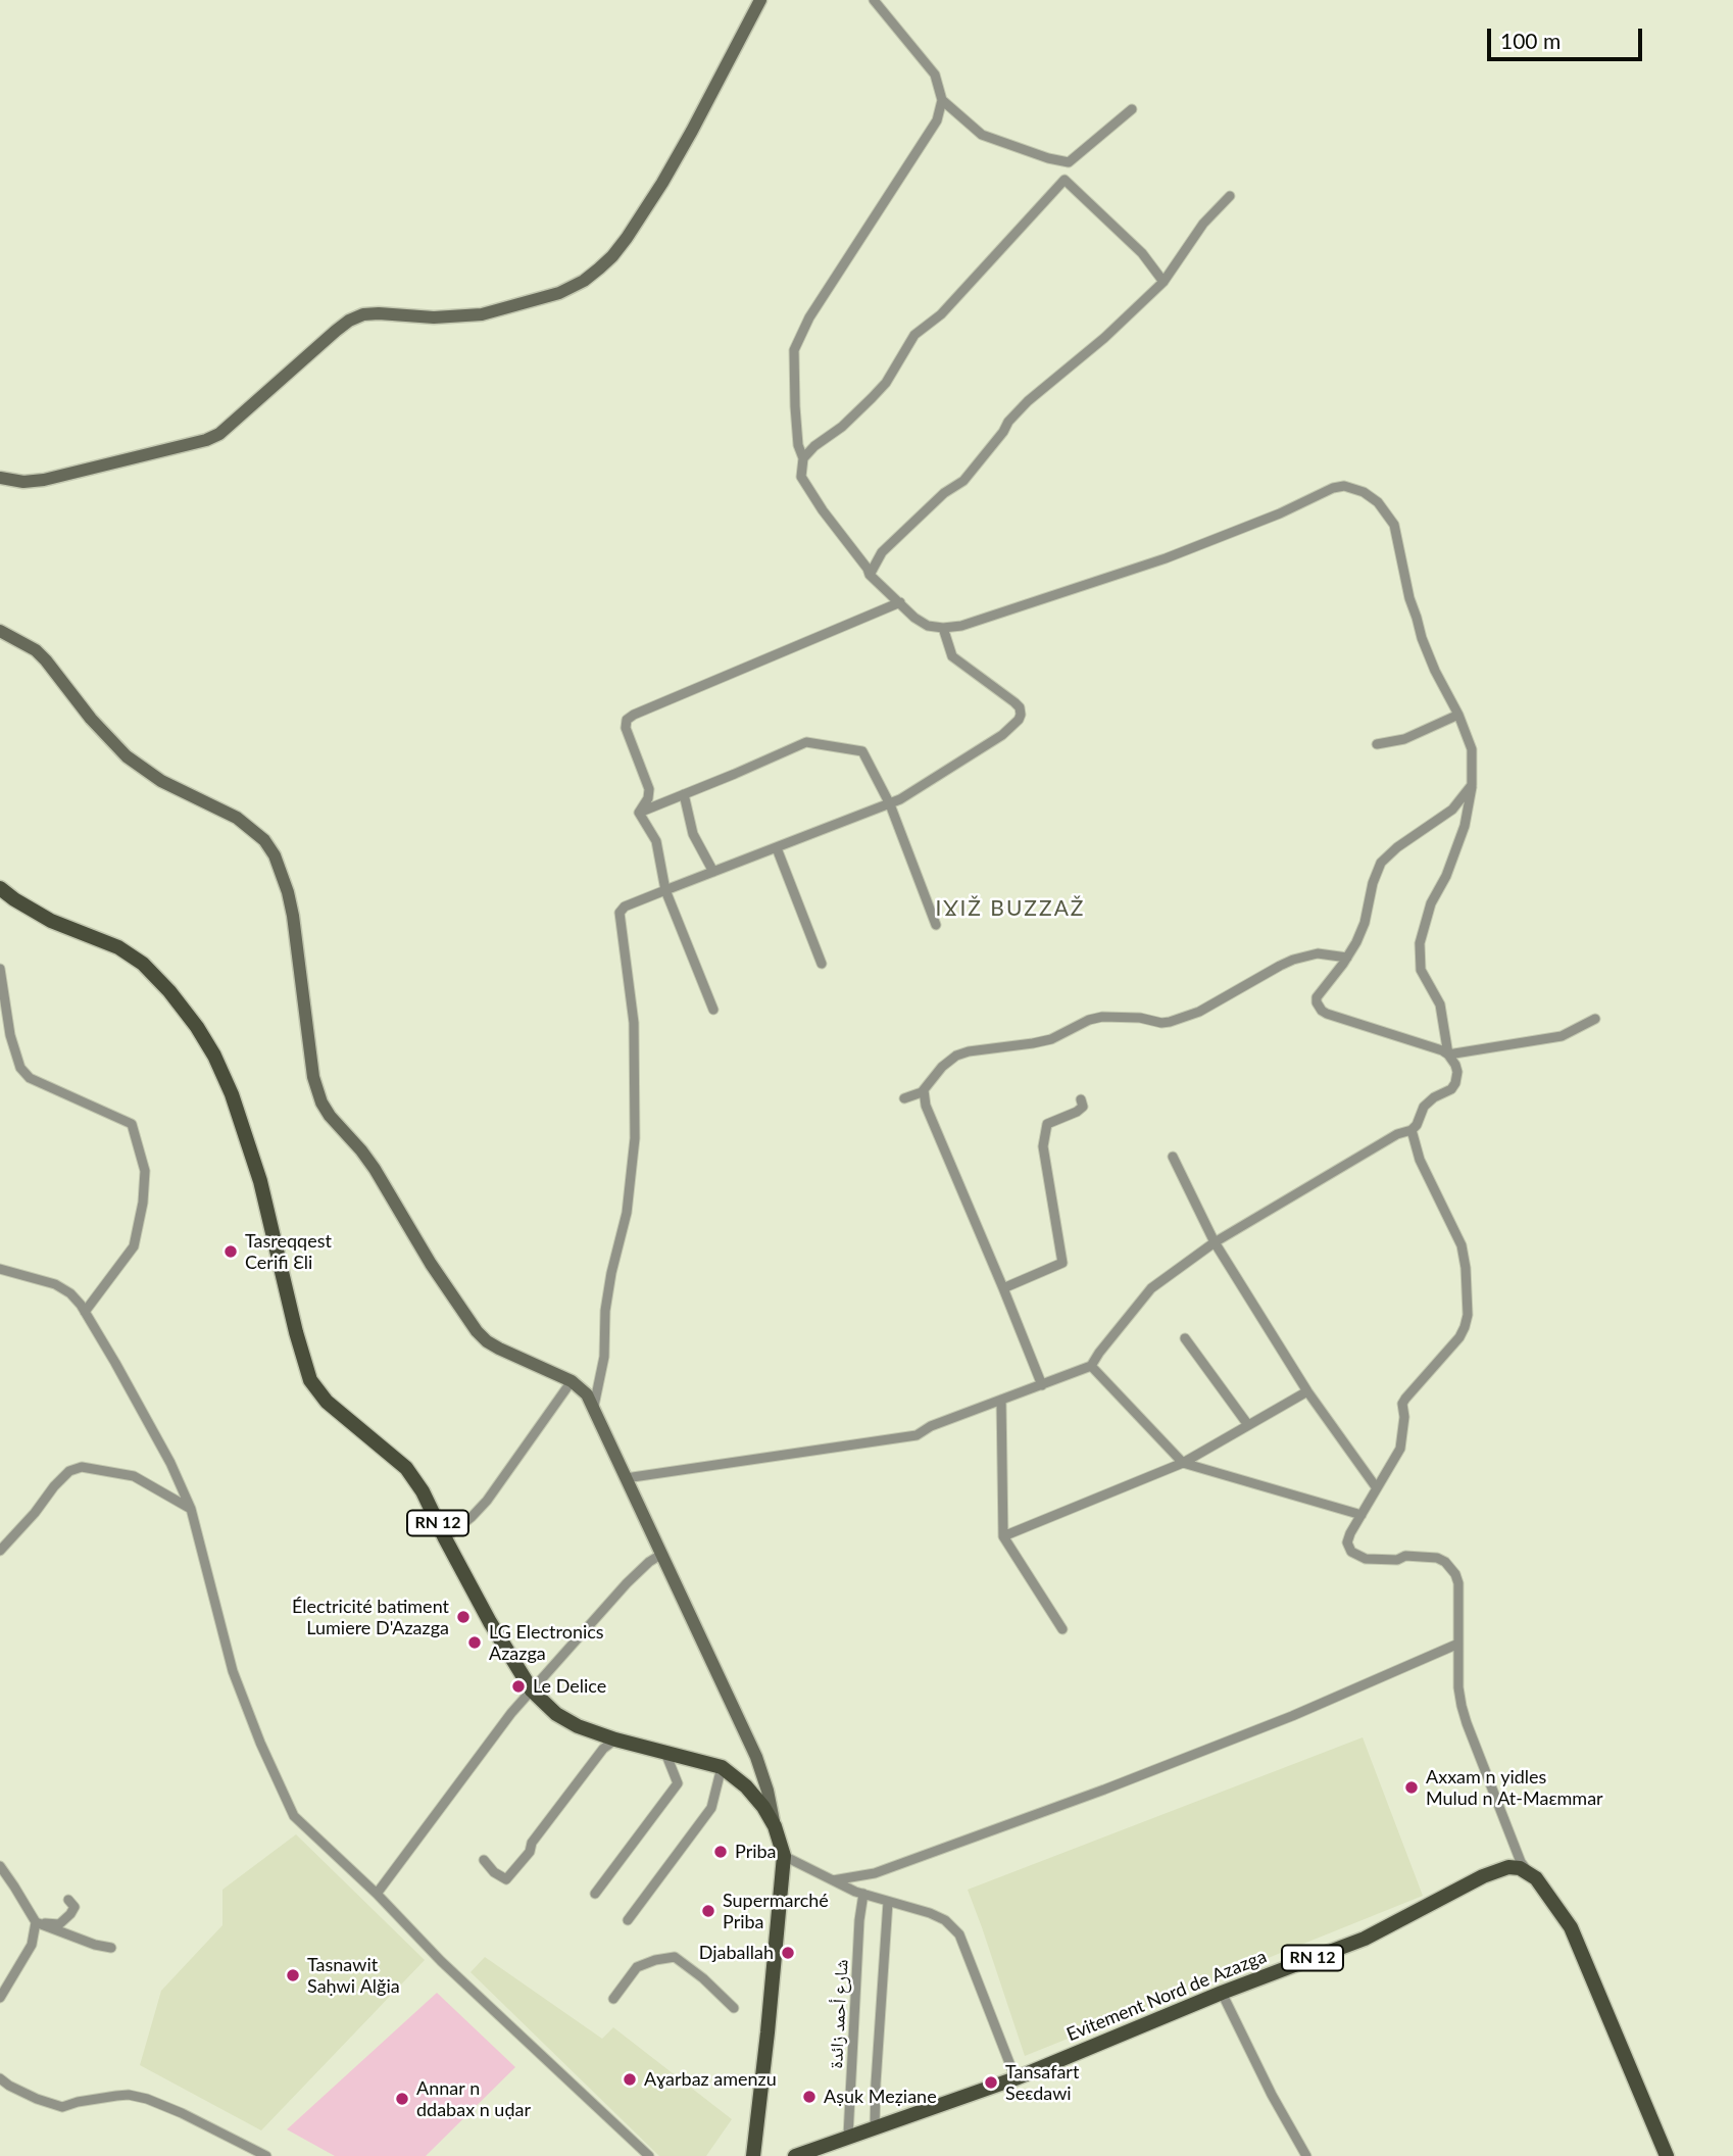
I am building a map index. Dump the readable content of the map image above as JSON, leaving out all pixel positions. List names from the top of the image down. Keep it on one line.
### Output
{"streets":{"main road":["RN 12","Evitement Nord de Azazga"],"street":["شارع أحمد زائدة"]},"crossings":[["Evitement Nord de Azazga","شارع أحمد زائدة"]],"districts":["IƔIŽ BUZZAŽ"],"places":["Tasreqqest Cerifi Ɛli","Électricité batiment Lumiere D'Azazga","LG Electronics Azazga","Le Delice","Axxam n yidles Mulud n At-Maɛmmar","Priba","Supermarché Priba","Djaballah","Tasnawit Saḥwi Alǧia","Aɣarbaz amenzu","Tansafart Seɛdawi","Aṣuk Meẓiane","Annar n ddabax n uḍar"],"scale_bar":"100 m"}
